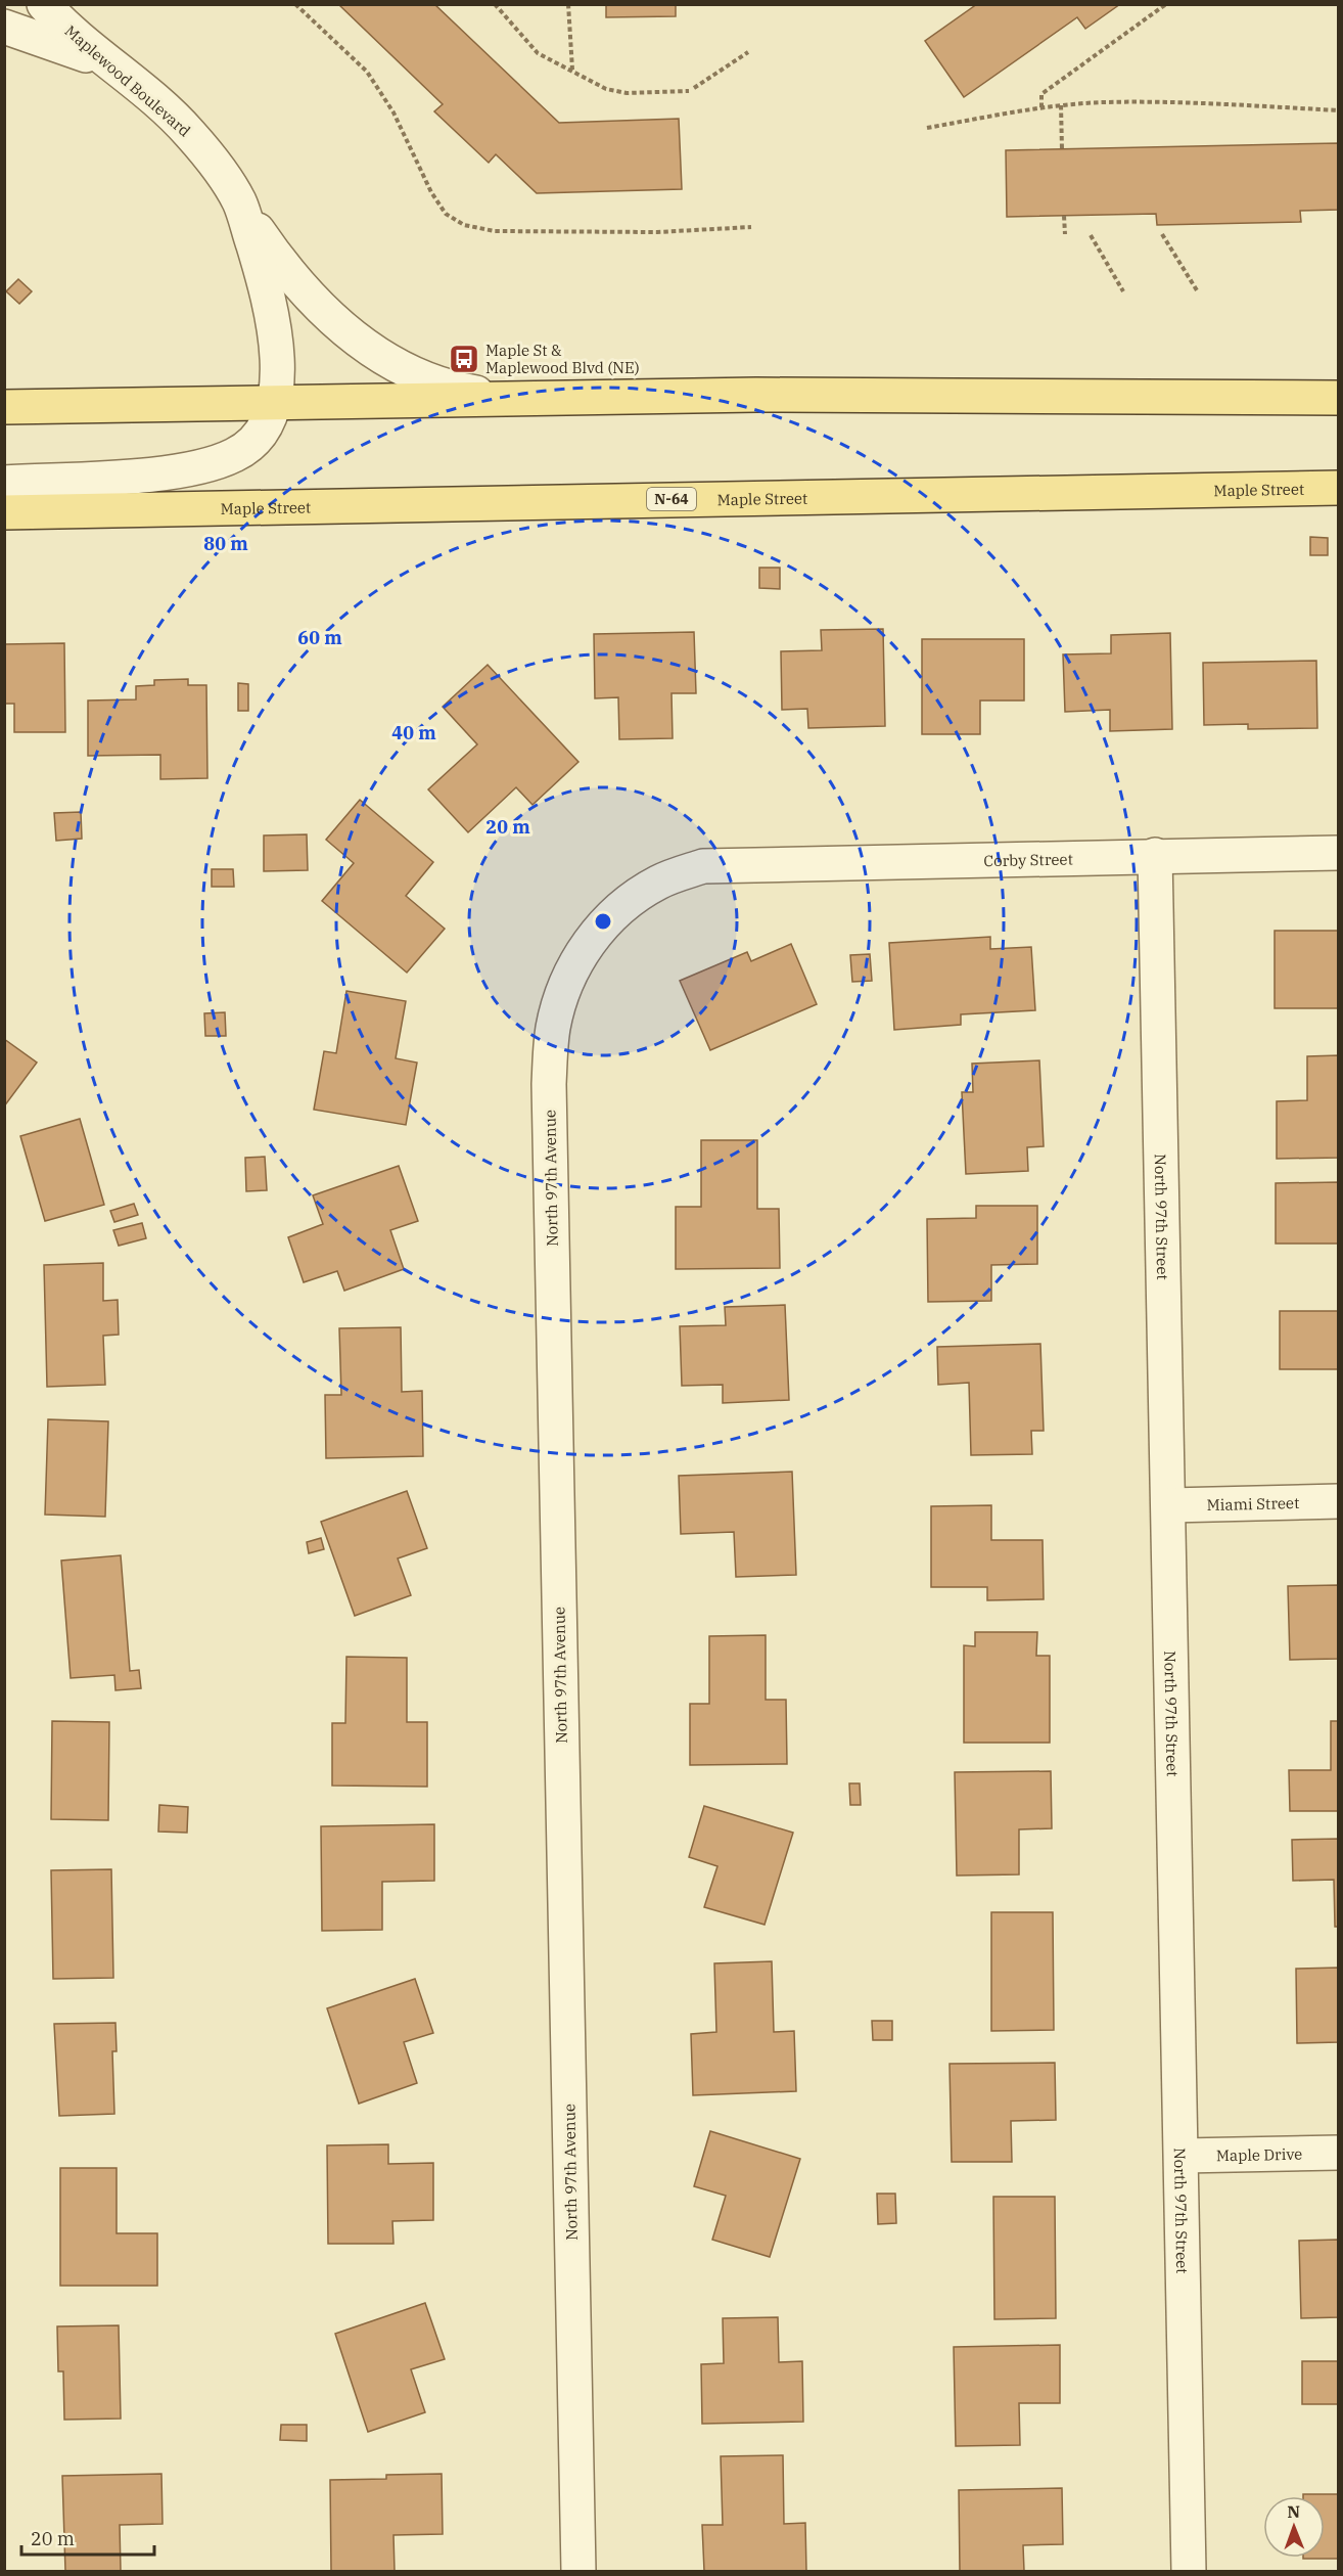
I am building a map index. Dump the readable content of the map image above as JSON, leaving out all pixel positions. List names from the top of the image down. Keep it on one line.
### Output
{"streets":{"main road":["Maple Street","N-64"],"street":["Maplewood Boulevard","Corby Street","North 97th Avenue","North 97th Street","Miami Street","Maple Drive"]},"crossings":[["Corby Street","North 97th Avenue"],["Corby Street","North 97th Street"],["North 97th Street","Miami Street"],["North 97th Street","Maple Drive"]],"places":{"bus stop":["Maple St & Maplewood Blvd (NE)"]},"scale_bar":"20 m","north":"top","rings":["80 m","60 m","40 m","20 m"]}
